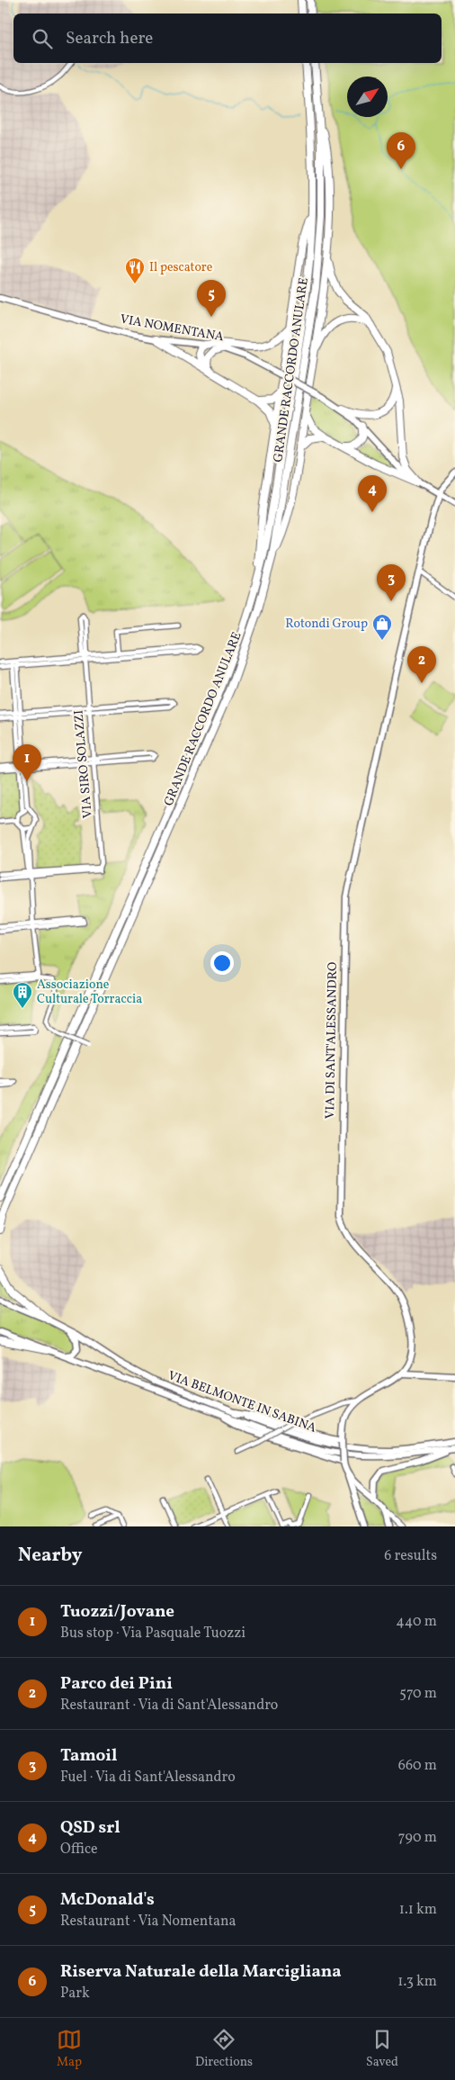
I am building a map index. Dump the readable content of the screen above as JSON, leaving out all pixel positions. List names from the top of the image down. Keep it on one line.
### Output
{"streets":{"highway":["GRANDE RACCORDO ANULARE"],"street":["VIA NOMENTANA","VIA SIRO SOLAZZI","VIA DI SANT'ALESSANDRO","VIA BELMONTE IN SABINA"]},"crossings":[["VIA NOMENTANA","VIA DI SANT'ALESSANDRO"]],"places":{"restaurant":["Il pescatore"],"shop":["Rotondi Group"],"building":["Associazione Culturale Torraccia"]},"north":"top right","page":{"search":"Search here","pins":["6","5","4","3","2","1"],"heading":["Nearby","6 results"],"list":[{"mark":"1","name":"Tuozzi/Jovane","note":"Bus stop · Via Pasquale Tuozzi","value":"440 m"},{"mark":"2","name":"Parco dei Pini","note":"Restaurant · Via di Sant'Alessandro","value":"570 m"},{"mark":"3","name":"Tamoil","note":"Fuel · Via di Sant'Alessandro","value":"660 m"},{"mark":"4","name":"QSD srl","note":"Office","value":"790 m"},{"mark":"5","name":"McDonald's","note":"Restaurant · Via Nomentana","value":"1.1 km"},{"mark":"6","name":"Riserva Naturale della Marcigliana","note":"Park","value":"1.3 km"}],"nav":["Map","Directions","Saved"]}}
